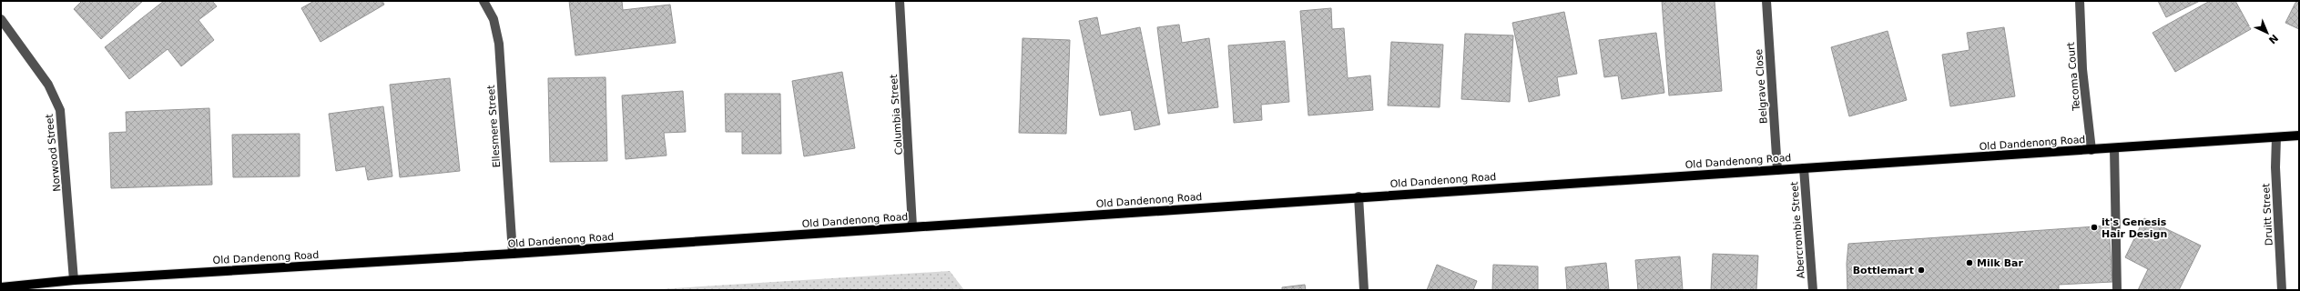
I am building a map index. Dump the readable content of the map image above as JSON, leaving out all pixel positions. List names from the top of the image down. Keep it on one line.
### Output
{"streets":{"main road":["Old Dandenong Road"],"street":["Tecoma Court","Belgrave Close","Columbia Street","Ellesmere Street","Norwood Street","Druitt Street","Abercrombie Street"]},"crossings":[["Tecoma Court","Old Dandenong Road"],["Belgrave Close","Old Dandenong Road"],["Columbia Street","Old Dandenong Road"],["Ellesmere Street","Old Dandenong Road"],["Old Dandenong Road","Norwood Street"],["Old Dandenong Road","Druitt Street"],["Old Dandenong Road","Abercrombie Street"]],"places":["it's Genesis Hair Design","Milk Bar","Bottlemart"],"north":"bottom right"}
